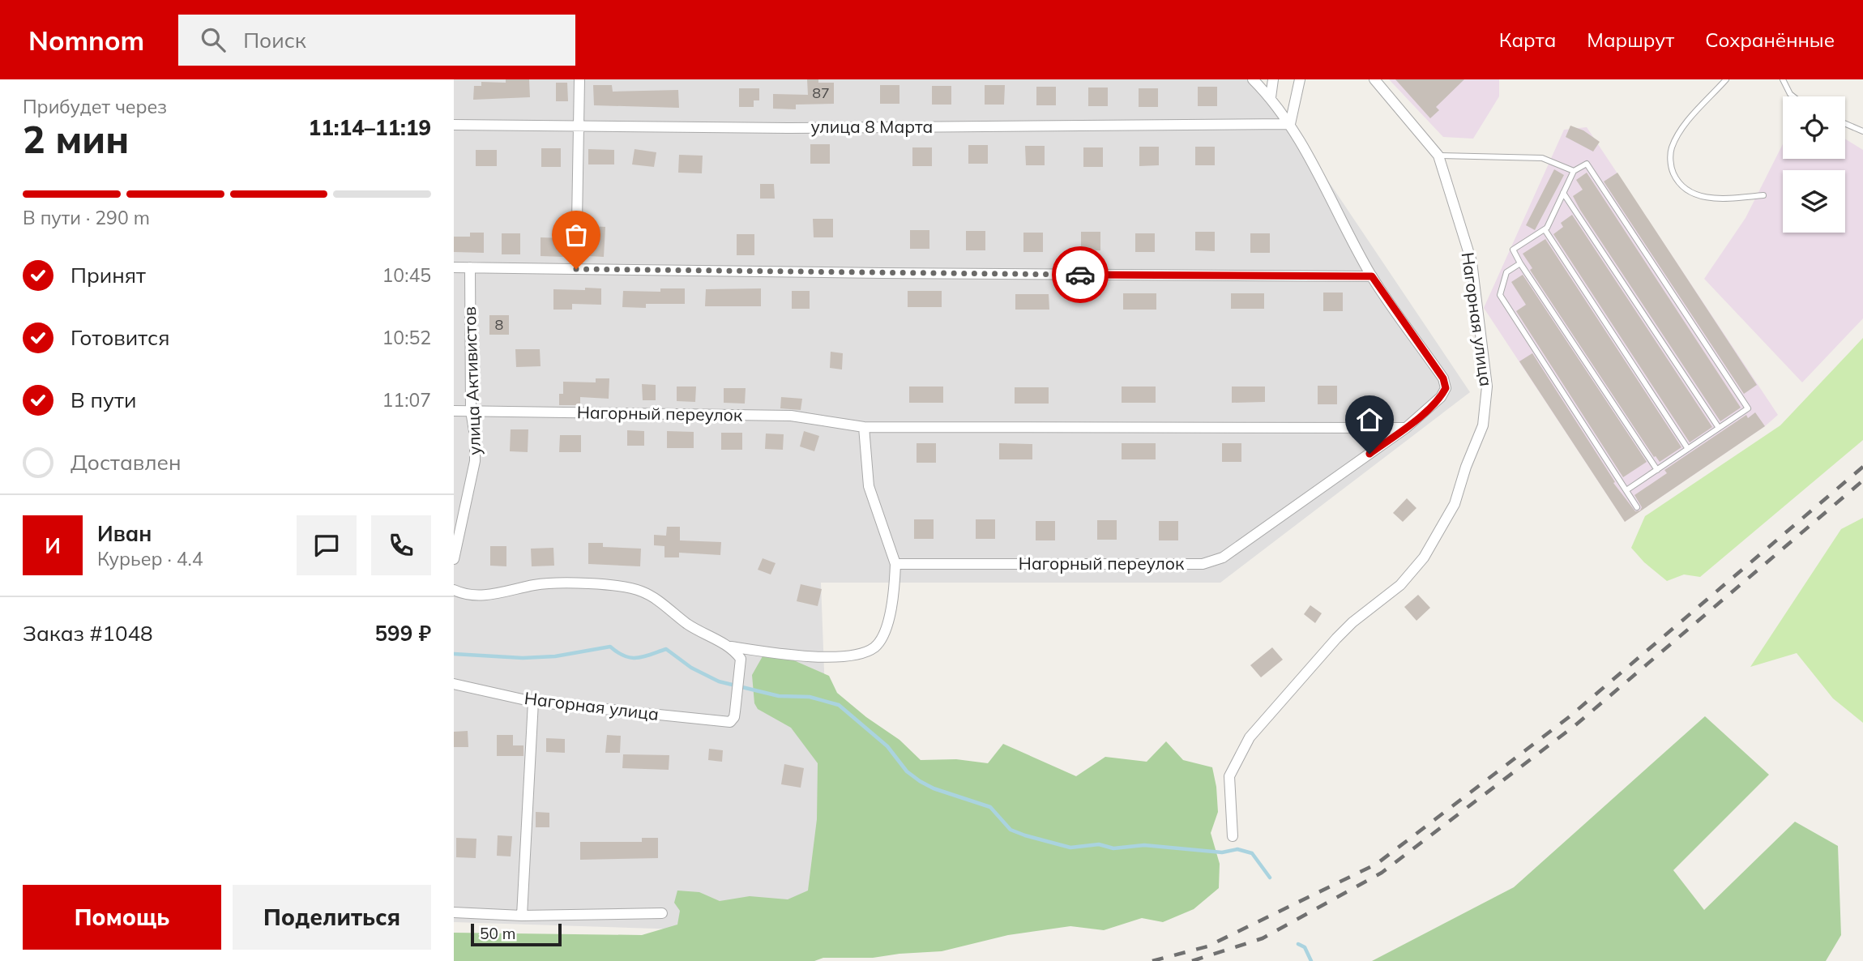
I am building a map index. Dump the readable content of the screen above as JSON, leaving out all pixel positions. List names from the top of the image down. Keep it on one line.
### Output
{"streets":{"street":["улица 8 Марта","Нагорная улица","улица Активистов","Нагорный переулок"]},"crossings":[["улица Активистов","Нагорный переулок"]],"house_numbers":["87","8"],"scale_bar":"50 m","page":{"header":"Nomnom","search":"Поиск","nav":["Карта","Маршрут","Сохранённые"],"heading":["2 мин","Прибудет через","11:14–11:19"],"panel":["Иван","Курьер · 4.4","Заказ #1048","599 ₽"],"bar":"В пути · 290 m","list":[["Принят","10:45"],["Готовится","10:52"],["В пути","11:07"],"Доставлен"],"round":"И","buttons":["Помощь","Поделиться"],"scale":"50 m"}}
